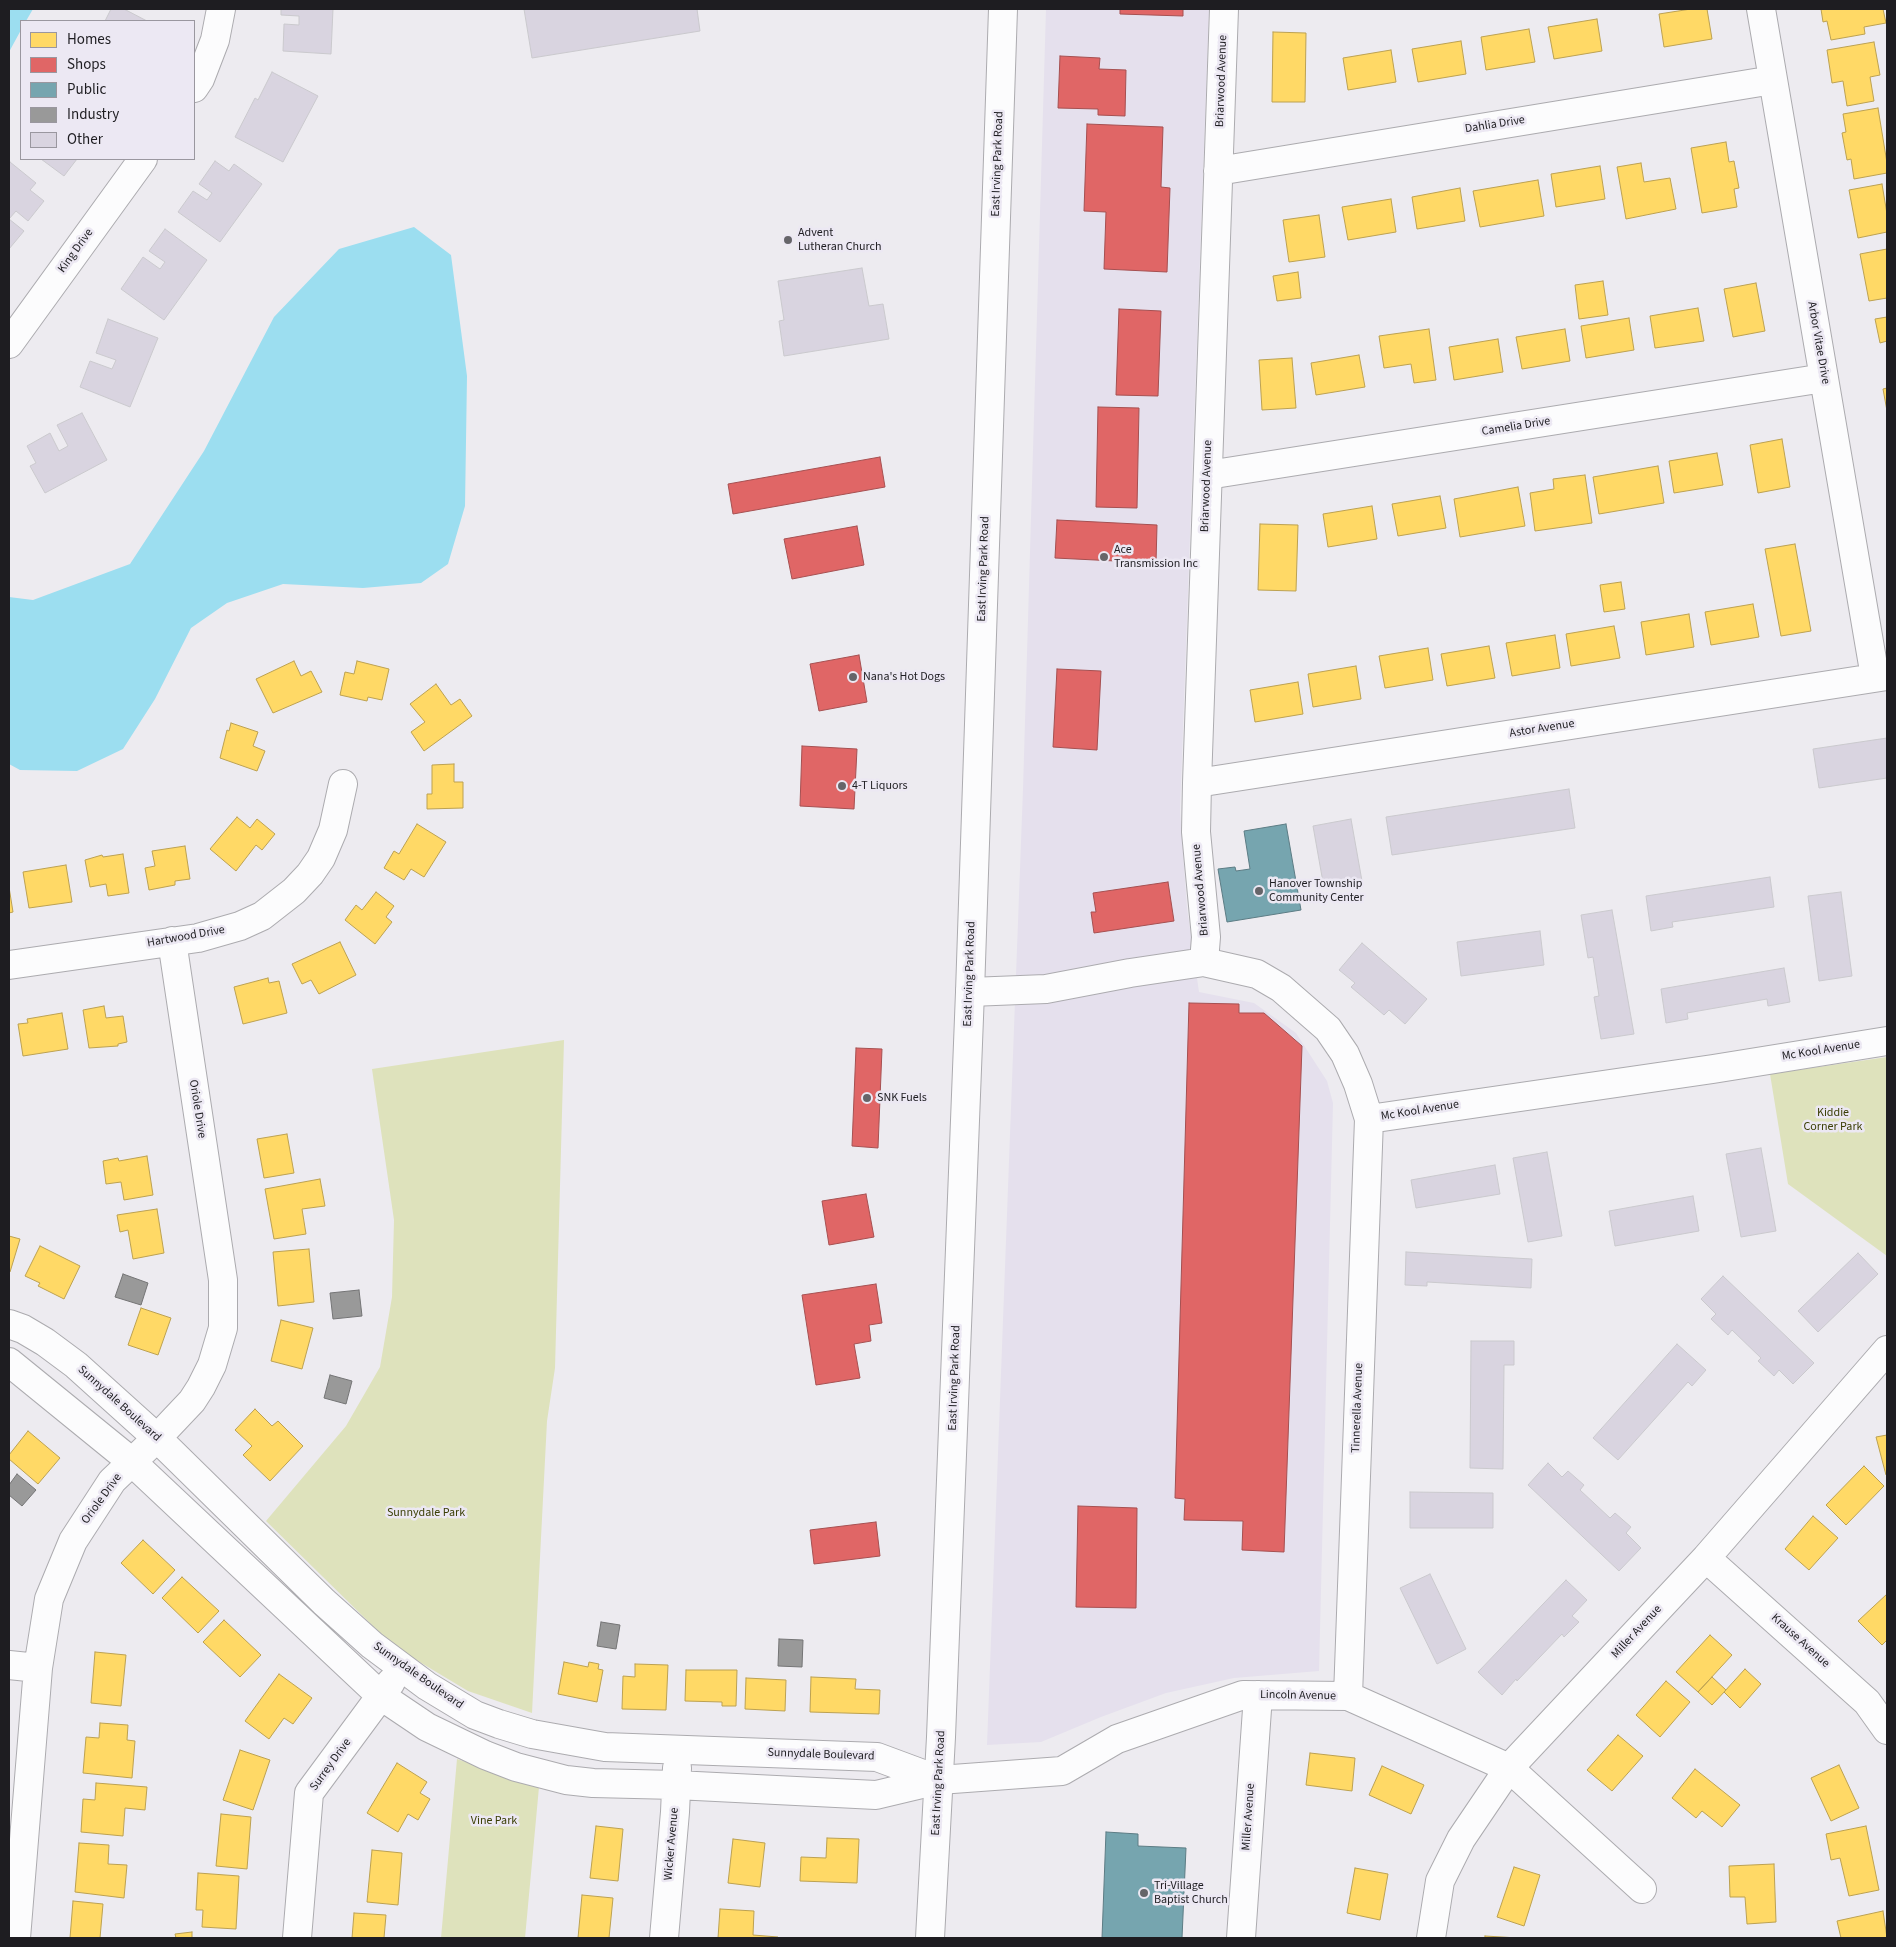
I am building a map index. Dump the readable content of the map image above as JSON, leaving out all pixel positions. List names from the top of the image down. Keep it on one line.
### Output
{"streets":{"street":["Briarwood Avenue","Dahlia Drive","East Irving Park Road","King Drive","Arbor Vitae Drive","Camelia Drive","Astor Avenue","Hartwood Drive","Mc Kool Avenue","Oriole Drive","Sunnydale Boulevard","Tinnerella Avenue","Miller Avenue","Krause Avenue","Lincoln Avenue","Surrey Drive","Wicker Avenue"]},"crossings":[["Briarwood Avenue","Dahlia Drive"],["Briarwood Avenue","Camelia Drive"],["Briarwood Avenue","Astor Avenue"],["Briarwood Avenue","Mc Kool Avenue"],["Dahlia Drive","Arbor Vitae Drive"],["East Irving Park Road","Mc Kool Avenue"],["East Irving Park Road","Sunnydale Boulevard"],["East Irving Park Road","Lincoln Avenue"],["Arbor Vitae Drive","Camelia Drive"],["Arbor Vitae Drive","Astor Avenue"],["Hartwood Drive","Oriole Drive"],["Mc Kool Avenue","Tinnerella Avenue"],["Oriole Drive","Sunnydale Boulevard"],["Sunnydale Boulevard","Lincoln Avenue"],["Sunnydale Boulevard","Surrey Drive"],["Sunnydale Boulevard","Wicker Avenue"],["Tinnerella Avenue","Lincoln Avenue"],["Miller Avenue","Krause Avenue"],["Miller Avenue","Lincoln Avenue"]],"parks":["Kiddie Corner Park","Sunnydale Park","Vine Park"],"places":["Advent Lutheran Church","Ace Transmission Inc","Nana's Hot Dogs","4-T Liquors","Hanover Township Community Center","SNK Fuels","Tri-Village Baptist Church"],"legend":["Homes","Shops","Public","Industry","Other"]}
